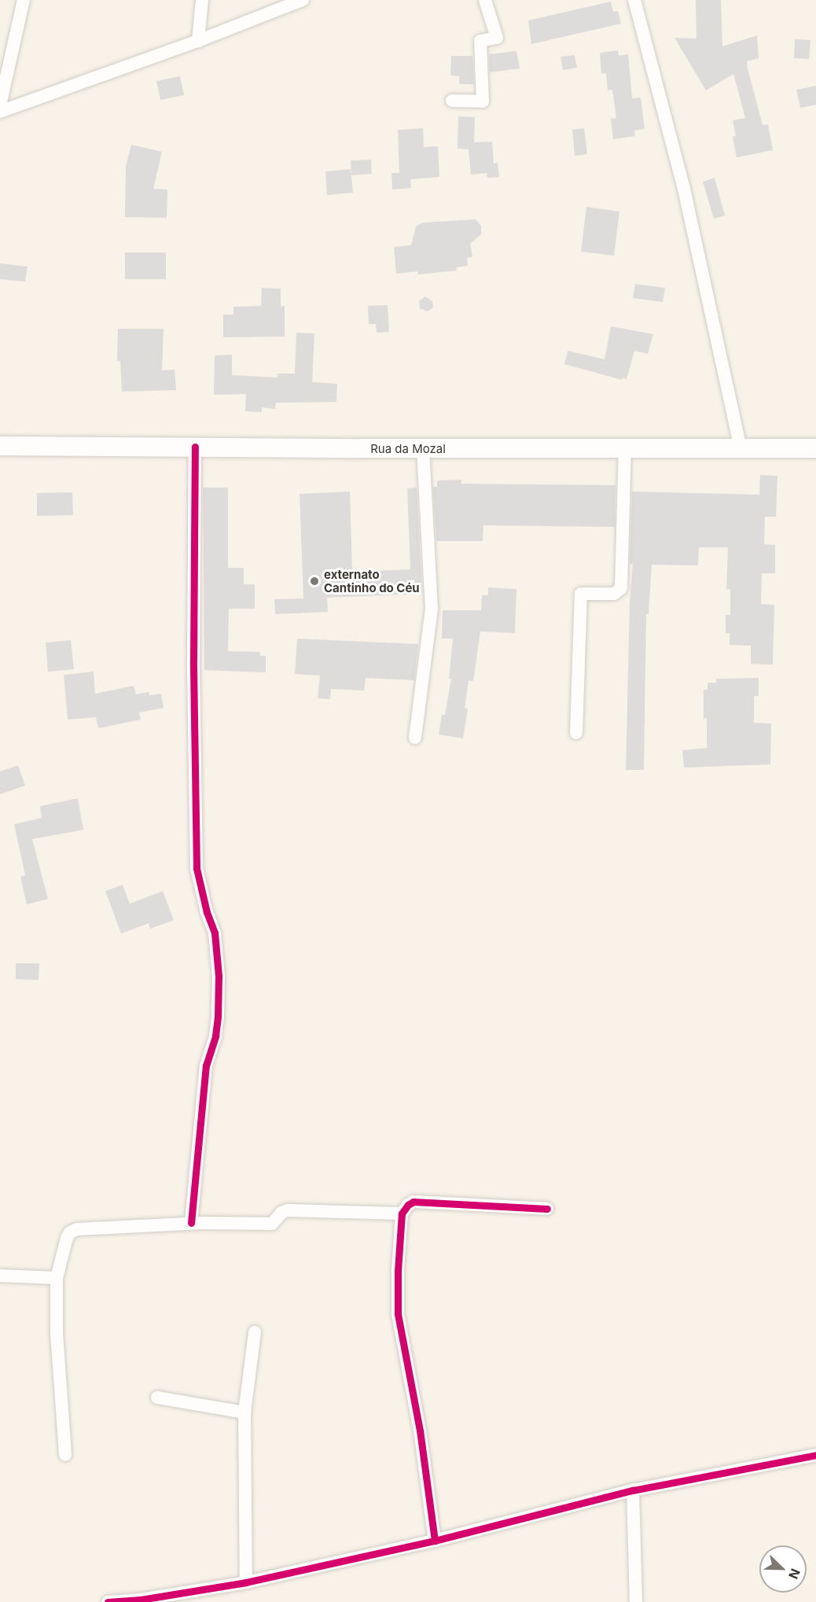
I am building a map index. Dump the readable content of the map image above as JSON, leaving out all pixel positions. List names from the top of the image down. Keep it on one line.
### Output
{"streets":{"main road":["Rua da Mozal"]},"places":["externato Cantinho do Céu"],"north":"bottom right"}
